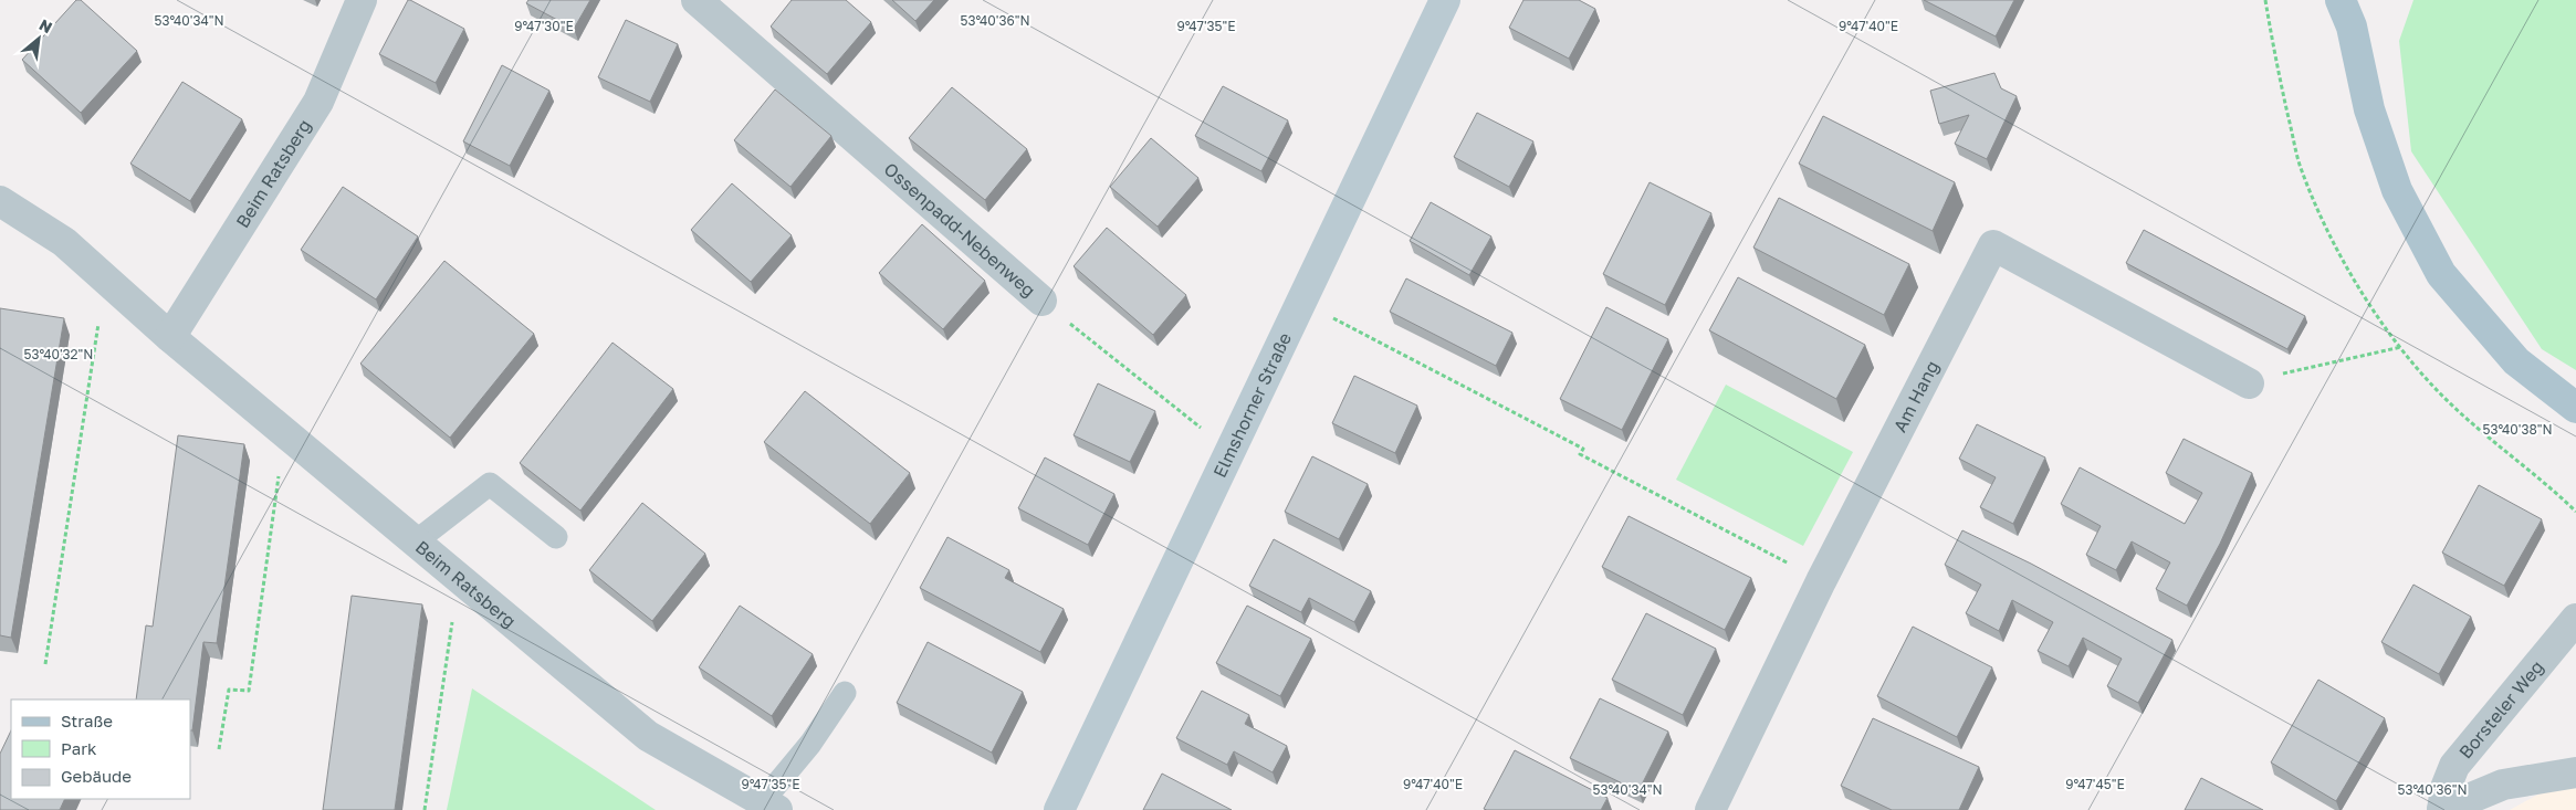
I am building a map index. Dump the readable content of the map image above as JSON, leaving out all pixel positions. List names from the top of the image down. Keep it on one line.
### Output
{"streets":{"main road":["Elmshorner Straße"],"street":["Beim Ratsberg","Ossenpadd-Nebenweg","Am Hang","Borsteler Weg"]},"crossings":[["Ossenpadd-Nebenweg","Elmshorner Straße"]],"legend":["Straße","Park","Gebäude"],"north":"top right","coordinates":["53°40'34\"N","53°40'36\"N","9°47'30\"E","9°47'35\"E","9°47'40\"E","53°40'32\"N","53°40'38\"N","9°47'45\"E"]}
